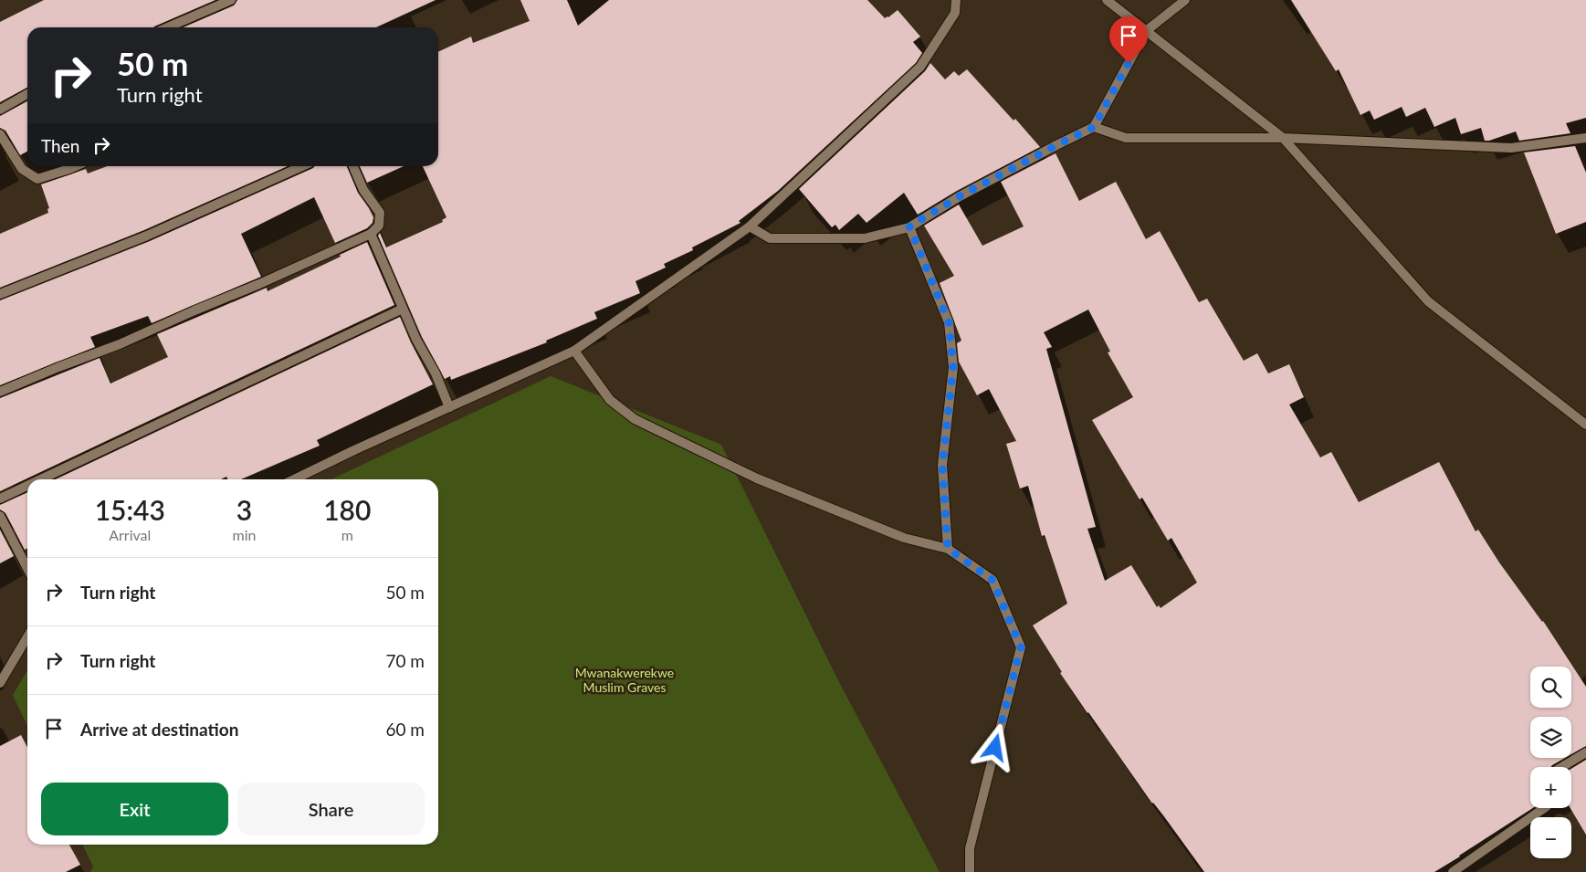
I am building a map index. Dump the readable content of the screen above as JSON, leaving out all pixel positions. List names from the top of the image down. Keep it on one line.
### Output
{"parks":["Mwanakwerekwe Muslim Graves"],"page":{"turn":["50 m","Turn right"],"then":"Then","eta":["15:43","Arrival","3","min","180","m"],"list":[{"name":"Turn right","value":"50 m"},{"name":"Turn right","value":"70 m"},{"name":"Arrive at destination","value":"60 m"}],"map_buttons":["+","−"],"buttons":["Exit","Share"]}}
